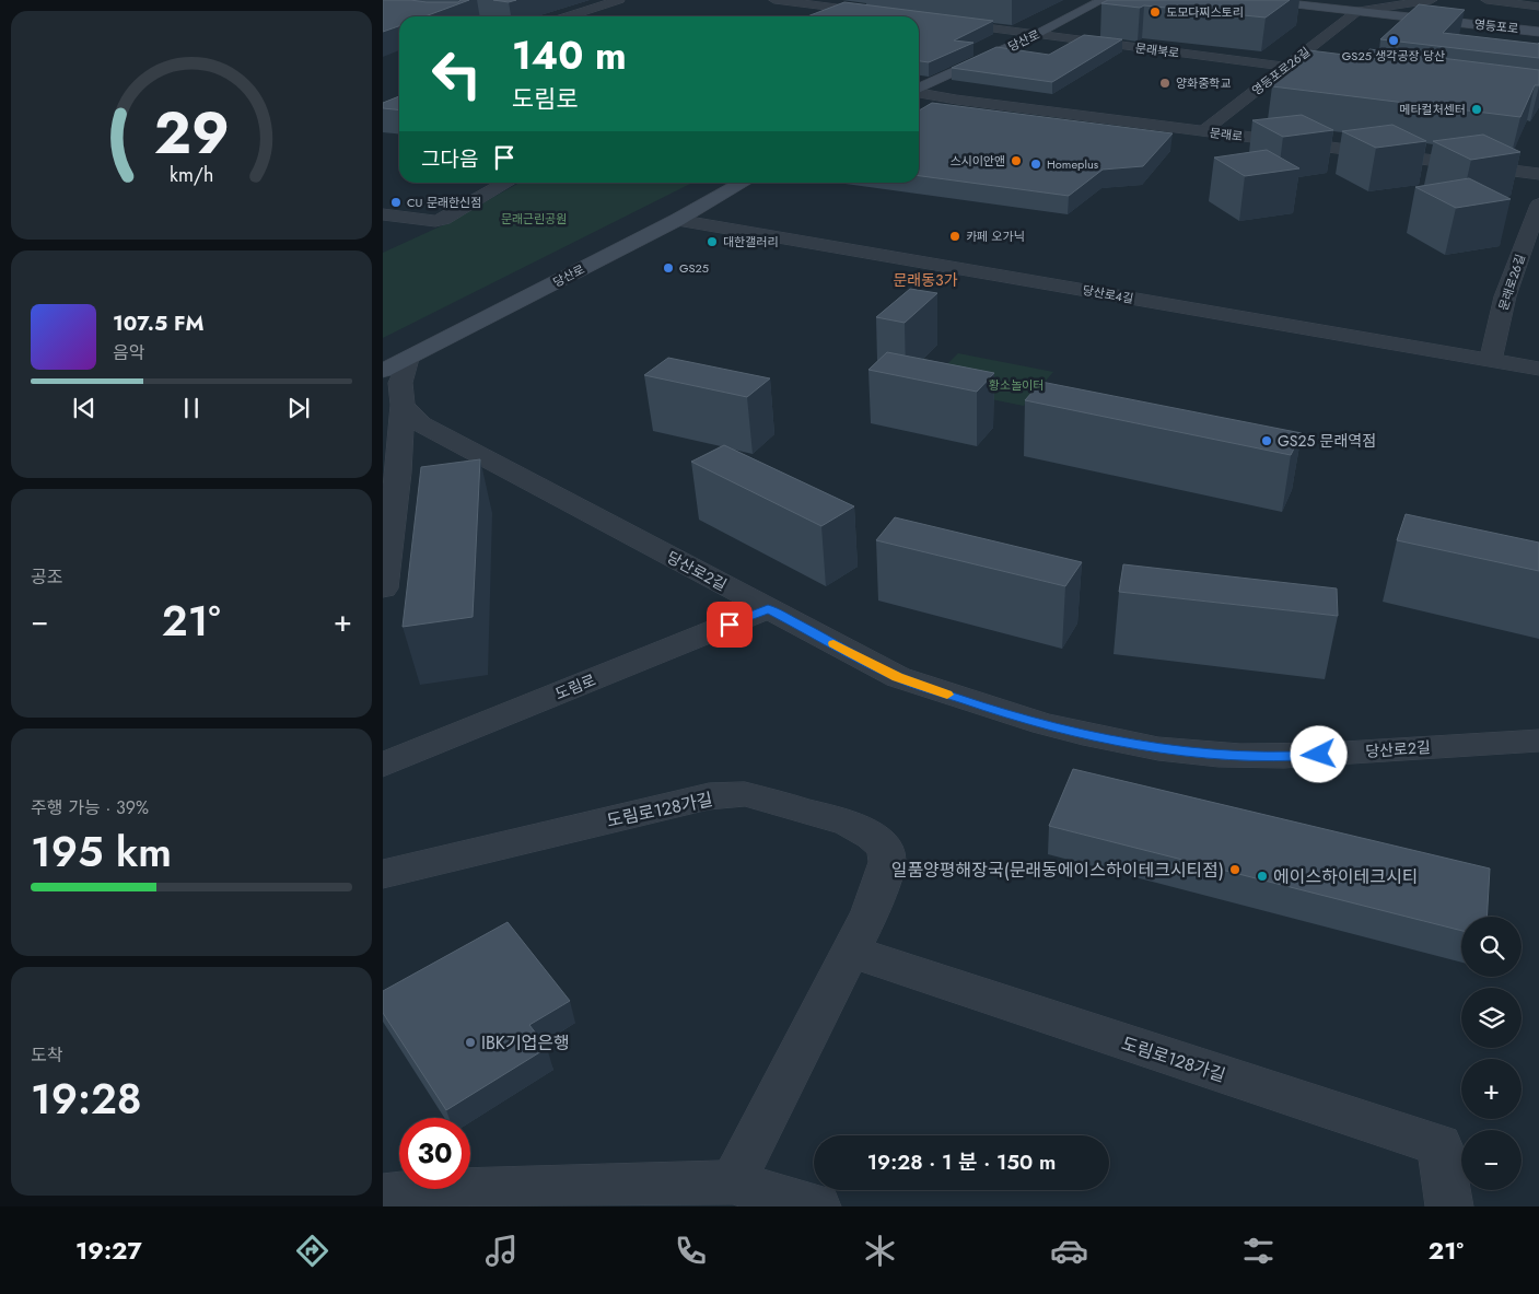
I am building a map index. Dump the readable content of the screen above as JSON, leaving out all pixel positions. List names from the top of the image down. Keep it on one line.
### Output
{"streets":{"main road":["영등포로","당산로"],"street":["문래북로","영등포로26길","문래로","문래로26길","당산로4길","당산로2길","도림로","도림로128가길"]},"crossings":[["영등포로","영등포로26길"],["당산로","문래북로"],["당산로","당산로4길"],["문래북로","영등포로26길"],["영등포로26길","문래로"],["문래로26길","당산로4길"],["당산로2길","도림로"]],"districts":["문래동3가"],"parks":["문래근린공원","황소놀이터"],"places":["도모다찌스토리","GS25 생각공장 당산","양화중학교","메타컬처센터","스시이안앤","Homeplus","CU 문래한신점","카페 오가닉","대한갤러리","GS25","GS25 문래역점","일품양평해장국(문래동에이스하이테크시티점)","에이스하이테크시티","IBK기업은행"],"page":{"turn":["140 m","도림로"],"then":"그다음","song":["107.5 FM","음악"],"tile":["공조",["주행 가능 · 39%","195 km"],["도착","19:28"]],"heat":["−","21°","+"],"map_buttons":["+","−"],"limit":"30","trip":"19:28 · 1 분 · 150 m","tabs":["19:27","21°"],"gauge":["29","km/h"]}}
